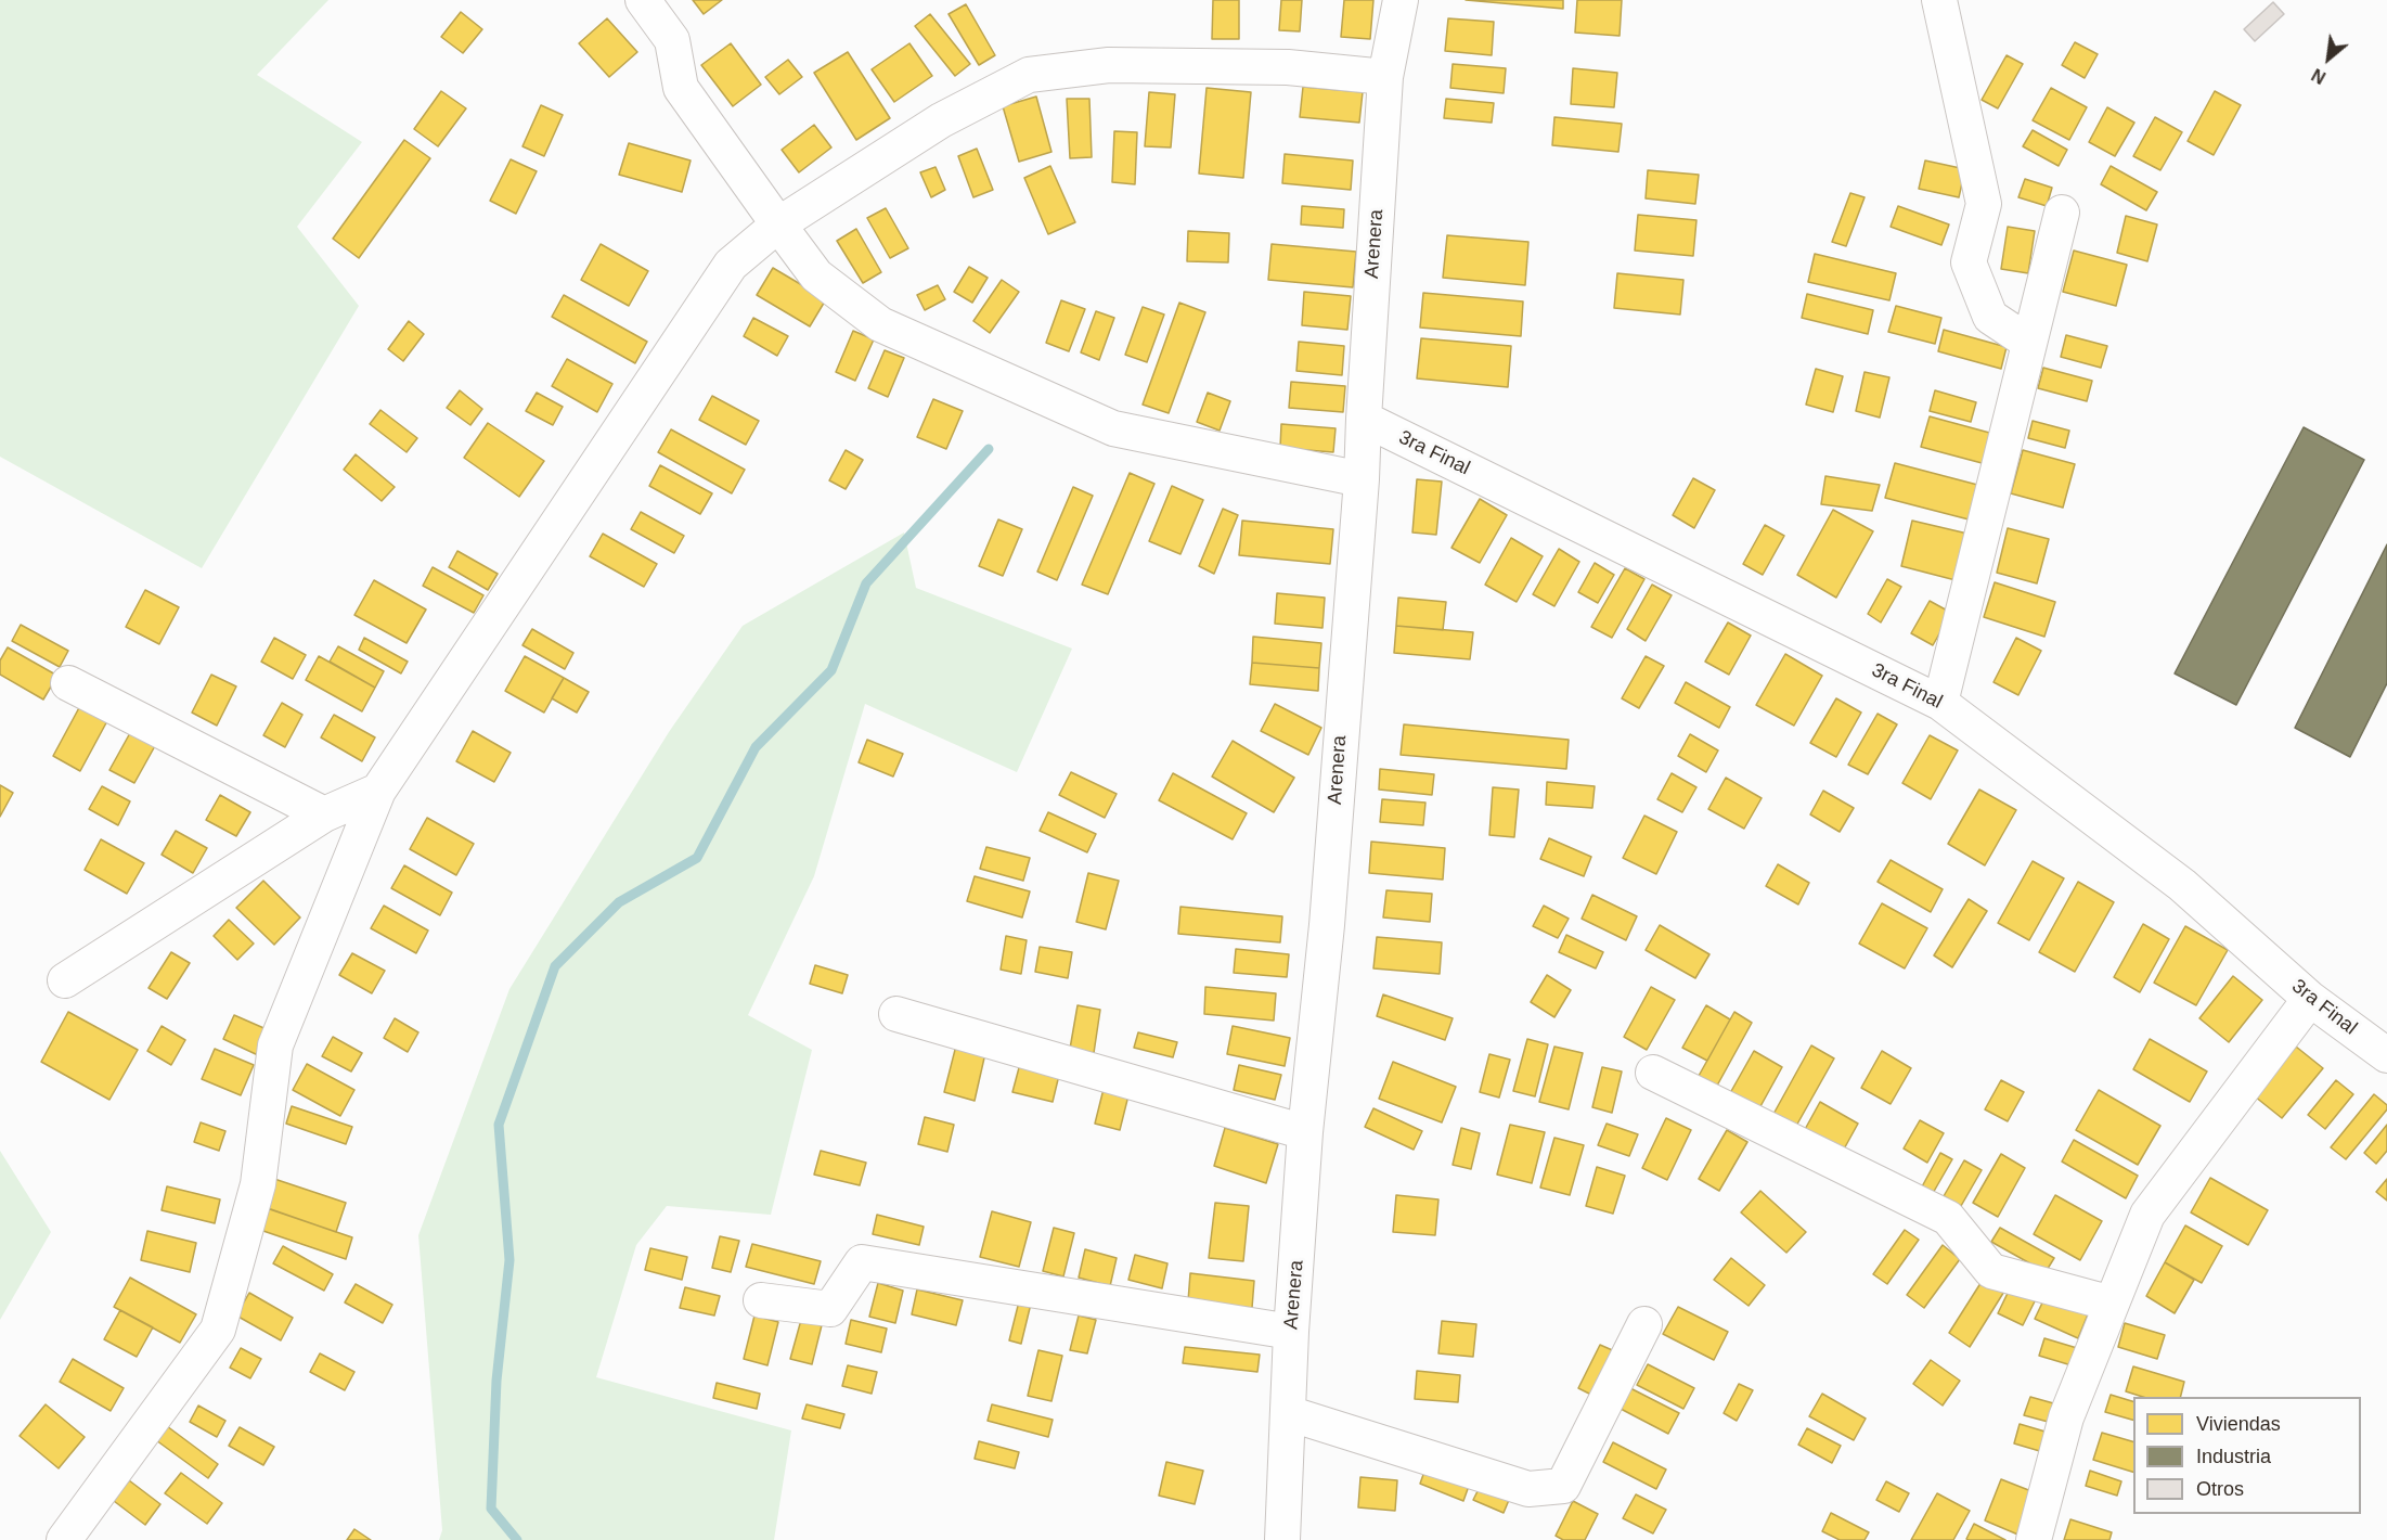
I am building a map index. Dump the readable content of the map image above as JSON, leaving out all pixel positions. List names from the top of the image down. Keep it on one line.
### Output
{"streets":{"street":["Arenera","3ra Final"]},"crossings":[["Arenera","3ra Final"]],"legend":["Viviendas","Industria","Otros"],"north":"bottom left"}
